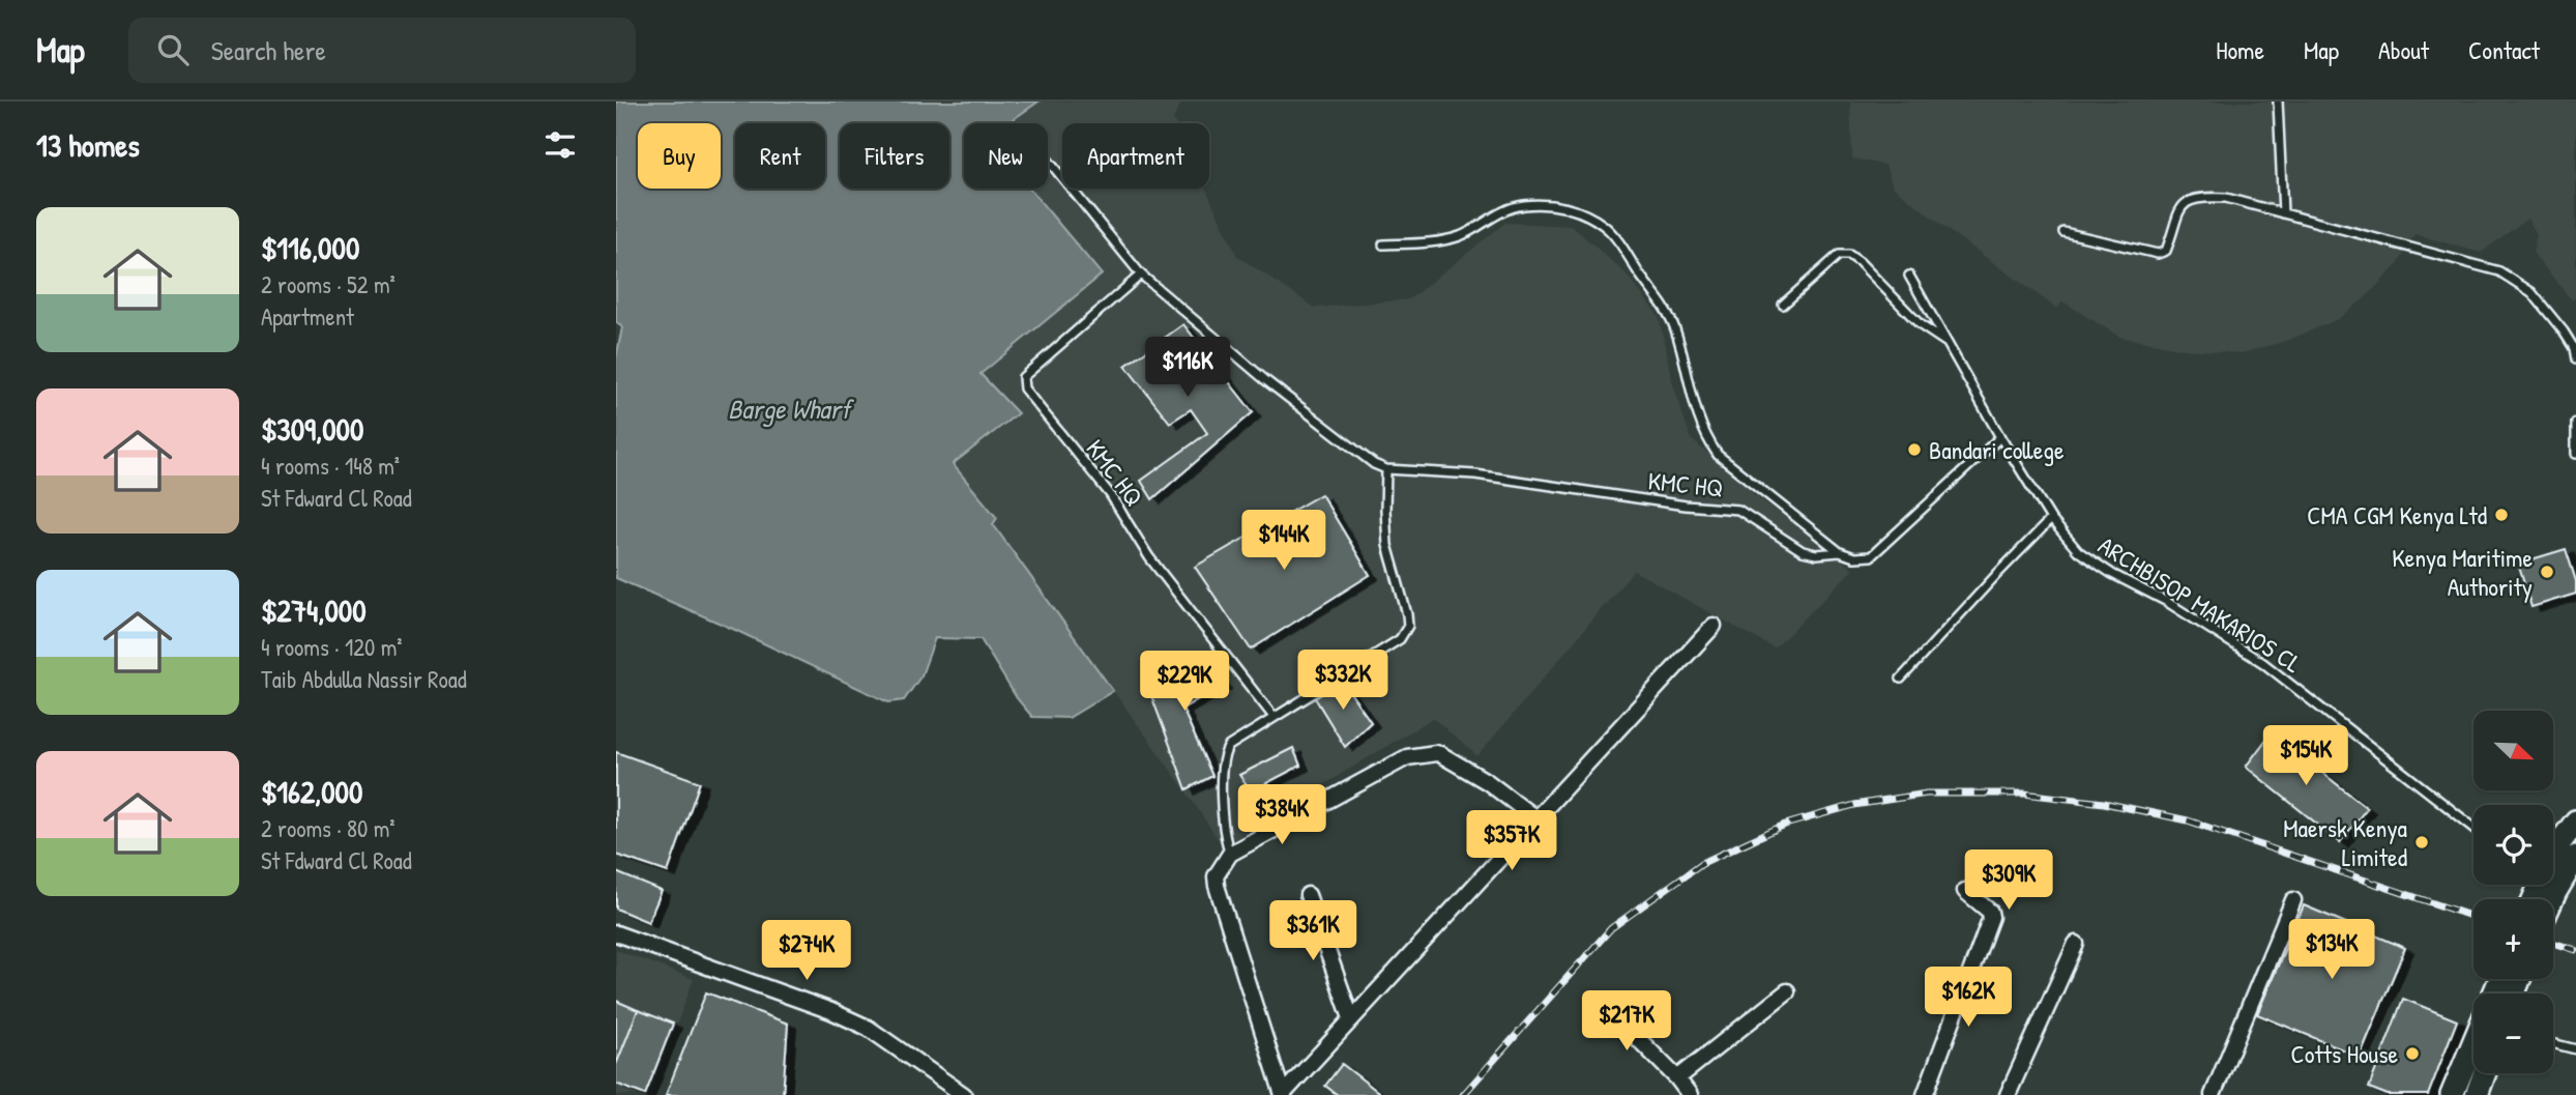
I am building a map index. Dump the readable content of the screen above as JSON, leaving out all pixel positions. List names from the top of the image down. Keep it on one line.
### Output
{"streets":{"lane":["KMC HQ","ARCHBISOP MAKARIOS CL"]},"crossings":[["KMC HQ","ARCHBISOP MAKARIOS CL"]],"water":["Barge Wharf"],"places":["Bandari college","CMA CGM Kenya Ltd","Kenya Maritime Authority","Maersk Kenya Limited","Cotts House"],"north":"bottom right","page":{"header":"Map","search":"Search here","nav":["Home","Map","About","Contact"],"heading":"13 homes","chip":["Buy","Rent","Filters","New","Apartment"],"list":[{"name":"$116,000","note":"2 rooms · 52 m² · Apartment"},{"name":"$309,000","note":"4 rooms · 148 m² · St Fdward Cl Road"},{"name":"$274,000","note":"4 rooms · 120 m² · Taib Abdulla Nassir Road"},{"name":"$162,000","note":"2 rooms · 80 m² · St Fdward Cl Road"}],"price":["$116K","$144K","$332K","$229K","$154K","$384K","$357K","$309K","$361K","$134K","$274K","$162K","$217K"],"map_buttons":["+","−"]}}
